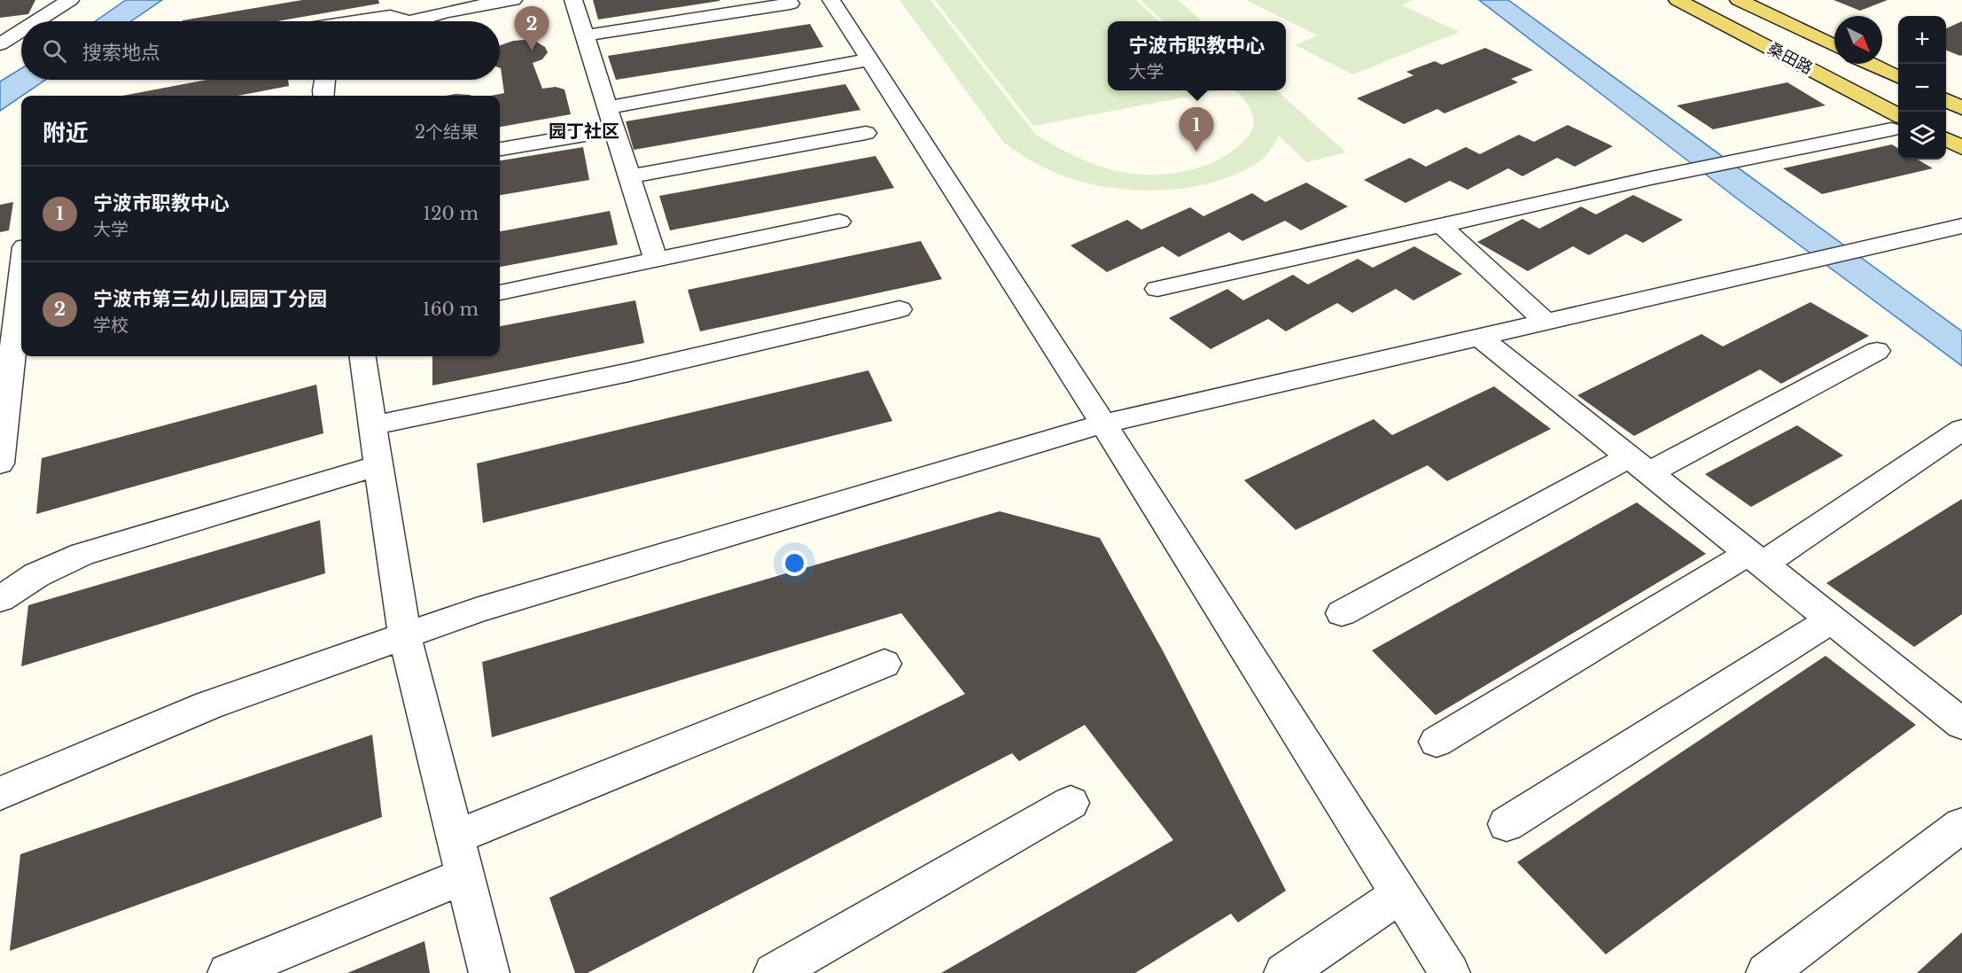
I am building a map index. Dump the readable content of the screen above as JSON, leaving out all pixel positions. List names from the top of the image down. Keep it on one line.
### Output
{"streets":{"main road":["桑田路"]},"districts":["园丁社区"],"north":"bottom right","page":{"pins":["2","1"],"map_buttons":["+","−"],"popup":["宁波市职教中心","大学"],"search":"搜索地点","heading":["附近","2个结果"],"list":[{"mark":"1","name":"宁波市职教中心","note":"大学","value":"120 m"},{"mark":"2","name":"宁波市第三幼儿园园丁分园","note":"学校","value":"160 m"}]}}
